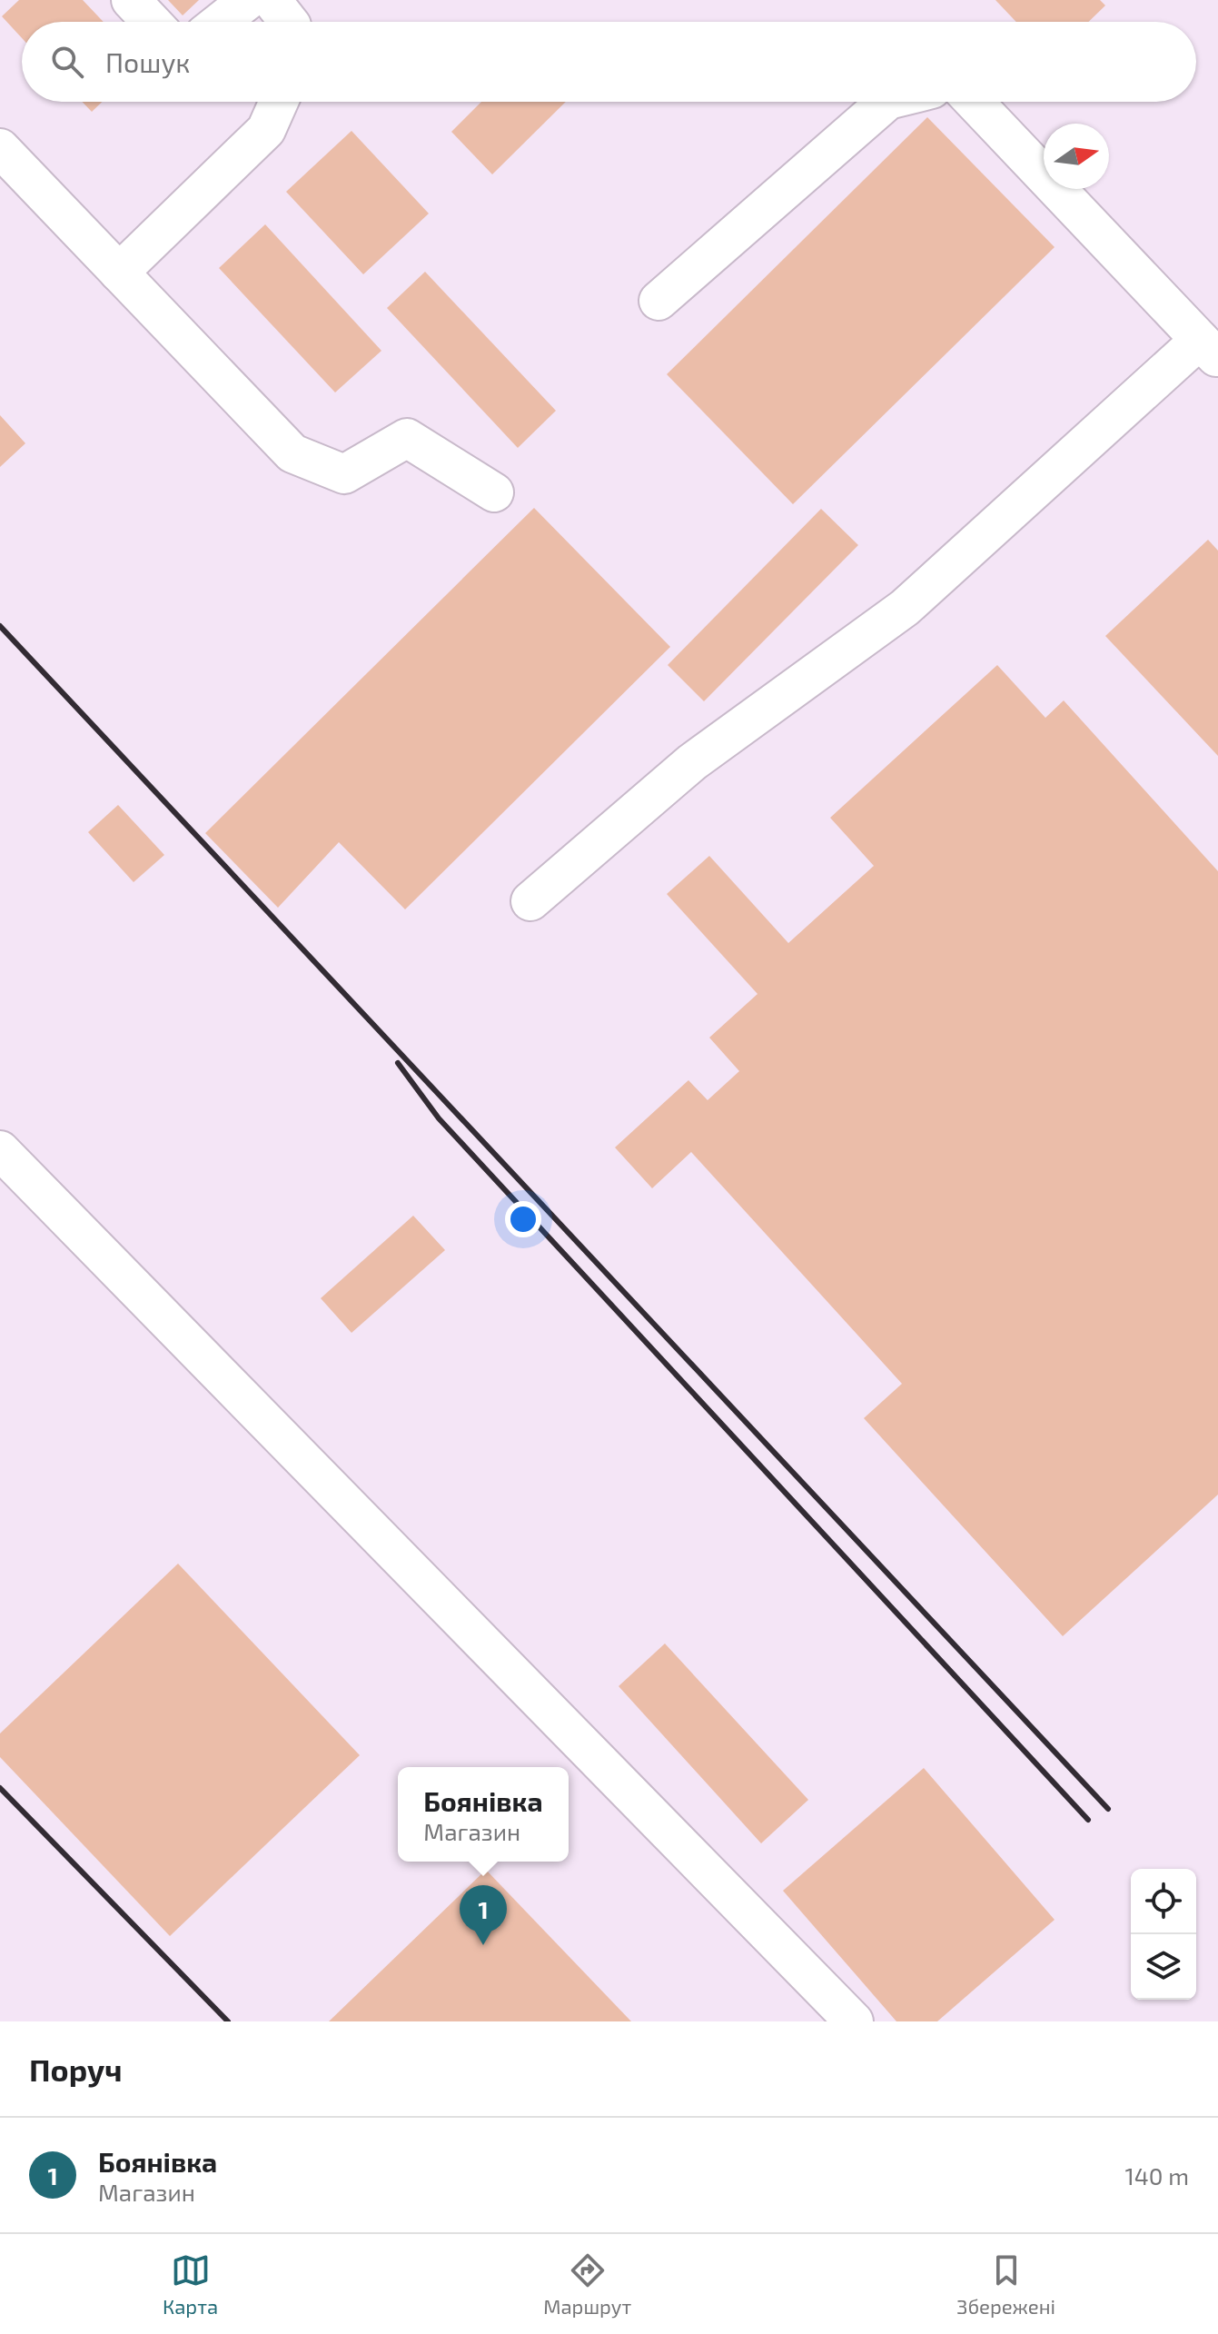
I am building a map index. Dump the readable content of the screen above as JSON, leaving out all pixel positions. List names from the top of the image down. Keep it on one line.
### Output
{"north":"right","page":{"search":"Пошук","popup":["Боянівка","Магазин"],"pins":"1","heading":"Поруч","list":[{"mark":"1","name":"Боянівка","note":"Магазин","value":"140 m"}],"nav":["Карта","Маршрут","Збережені"]}}
